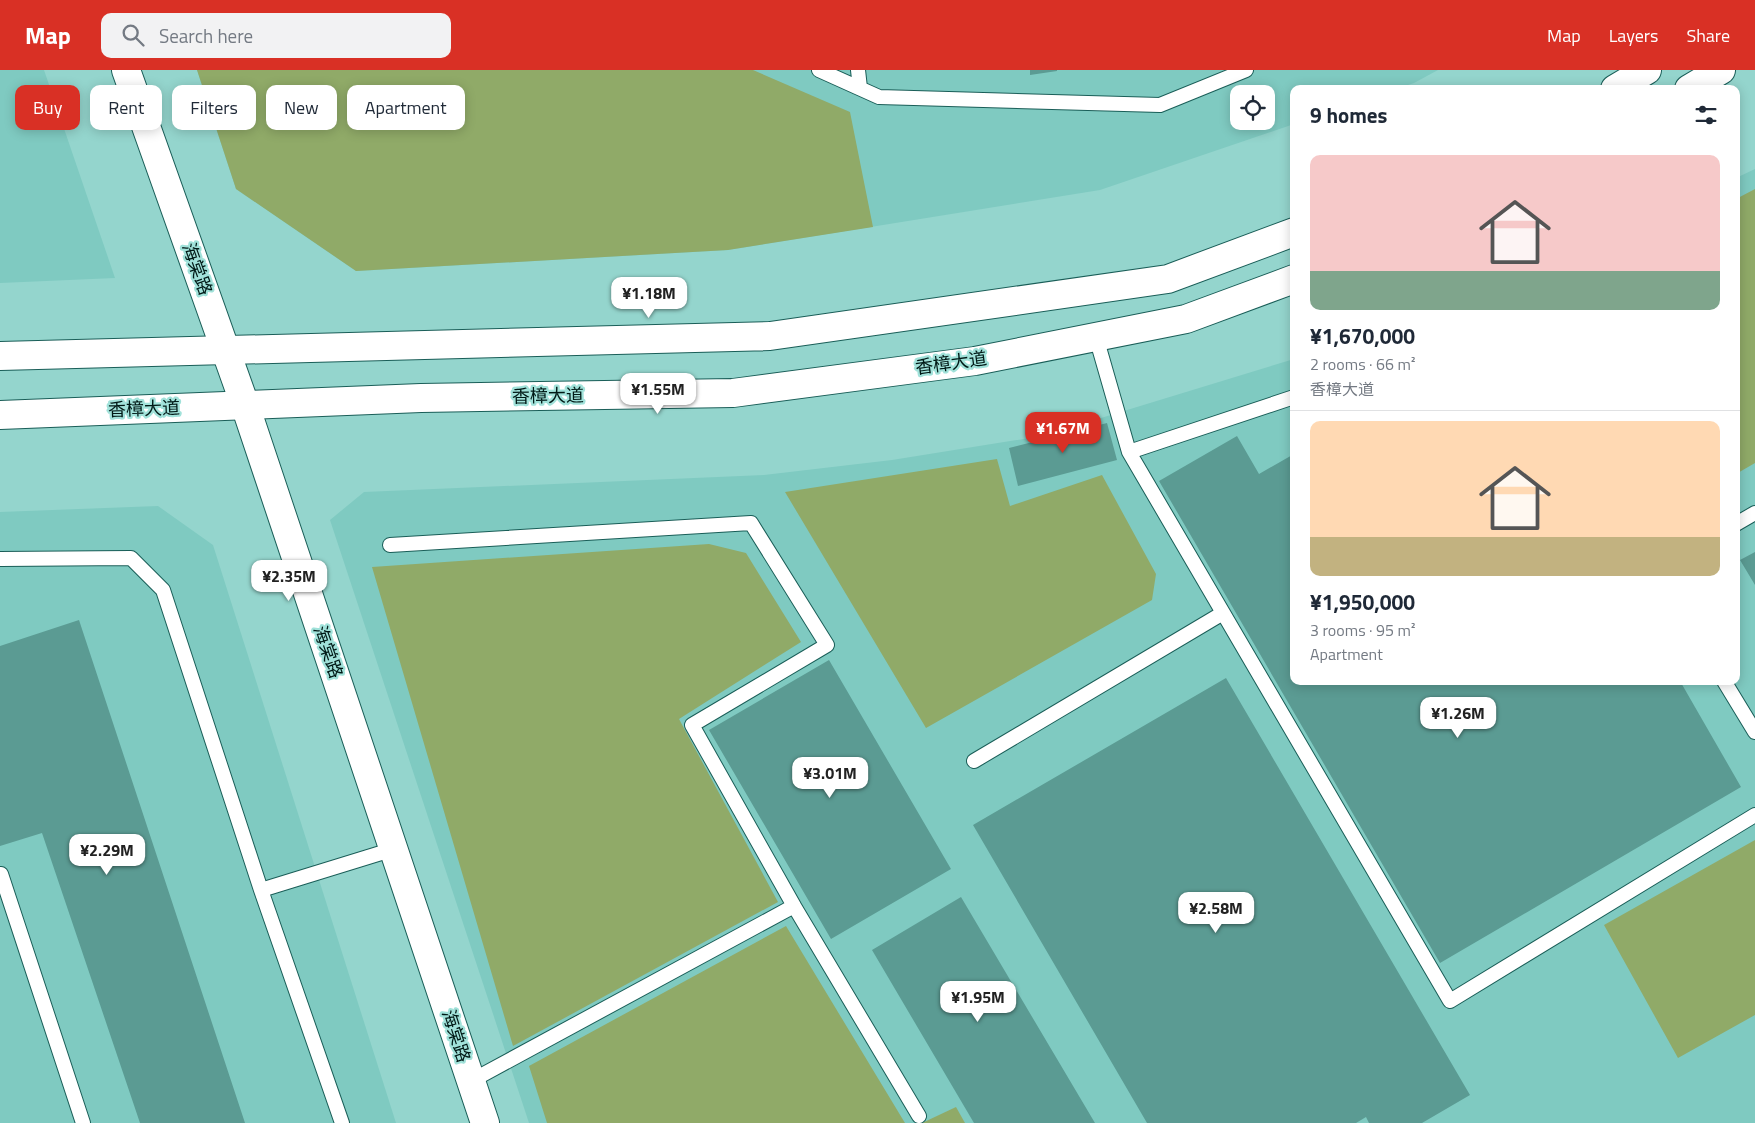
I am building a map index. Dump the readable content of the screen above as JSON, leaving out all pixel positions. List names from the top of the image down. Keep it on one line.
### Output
{"streets":{"main road":["海棠路","香樟大道"]},"crossings":[["海棠路","香樟大道"]],"page":{"header":"Map","search":"Search here","nav":["Map","Layers","Share"],"chip":["Buy","Rent","Filters","New","Apartment"],"heading":"9 homes","list":[{"name":"¥1,670,000","note":"2 rooms · 66 m² · 香樟大道"},{"name":"¥1,950,000","note":"3 rooms · 95 m² · Apartment"}],"price":["¥1.18M","¥1.55M","¥1.67M","¥2.35M","¥1.26M","¥3.01M","¥2.29M","¥2.58M","¥1.95M"]}}
